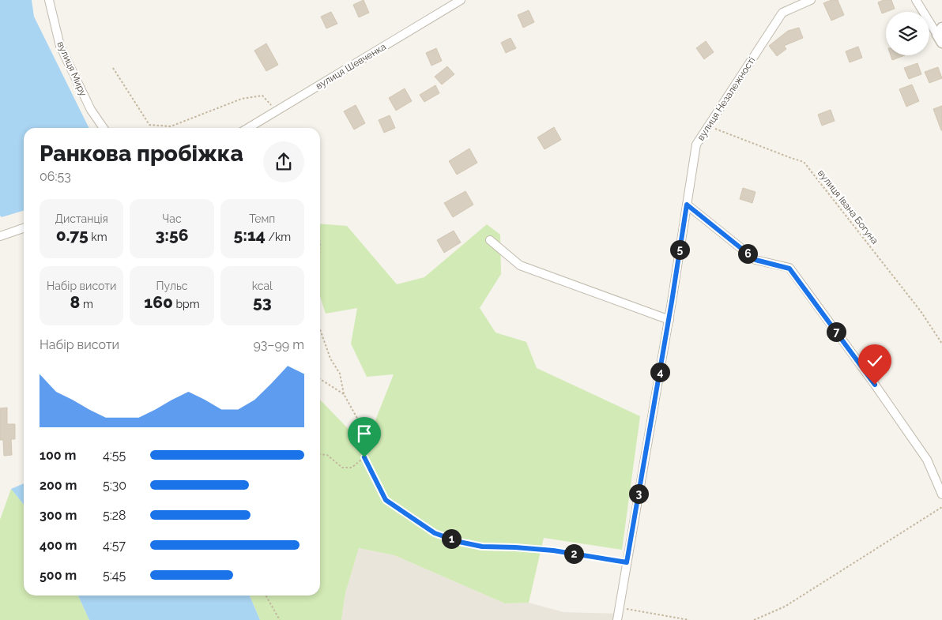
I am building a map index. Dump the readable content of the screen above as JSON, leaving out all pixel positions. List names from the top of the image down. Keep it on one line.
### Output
{"streets":{"street":["вулиця Шевченка","вулиця Миру","вулиця Незалежності"],"path":["вулиця Івана Богуна"]},"crossings":[["вулиця Незалежності","вулиця Івана Богуна"]],"page":{"heading":["Ранкова пробіжка","06:53"],"stats":[["Дистанція","0.75 km"],["Час","3:56"],["Темп","5:14 /km"],["Набір висоти","8 m"],["Пульс","160 bpm"],["kcal","53"]],"pins":["5","6","7","4","3","1","2"],"chart":["Набір висоти","93–99 m"],"list":[{"name":"100 m","note":"4:55"},{"name":"200 m","note":"5:30"},{"name":"300 m","note":"5:28"},{"name":"400 m","note":"4:57"},{"name":"500 m","note":"5:45"}]}}
